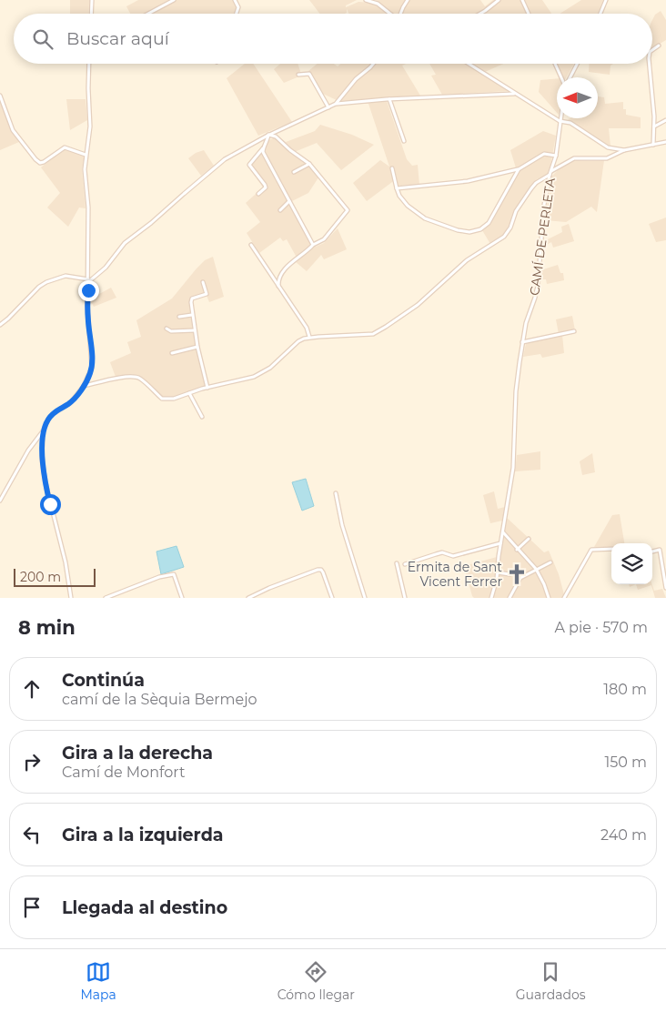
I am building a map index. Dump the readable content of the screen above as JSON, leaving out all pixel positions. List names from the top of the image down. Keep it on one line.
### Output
{"streets":{"street":["CAMÍ DE PERLETA"]},"places":{"church":["Ermita de Sant Vicent Ferrer"]},"scale_bar":"200 m","north":"left","page":{"search":"Buscar aquí","scale":"200 m","heading":["8 min","A pie · 570 m"],"list":[["Continúa","camí de la Sèquia Bermejo","180 m"],["Gira a la derecha","Camí de Monfort","150 m"],["Gira a la izquierda","240 m"],"Llegada al destino"],"nav":["Mapa","Cómo llegar","Guardados"]}}
